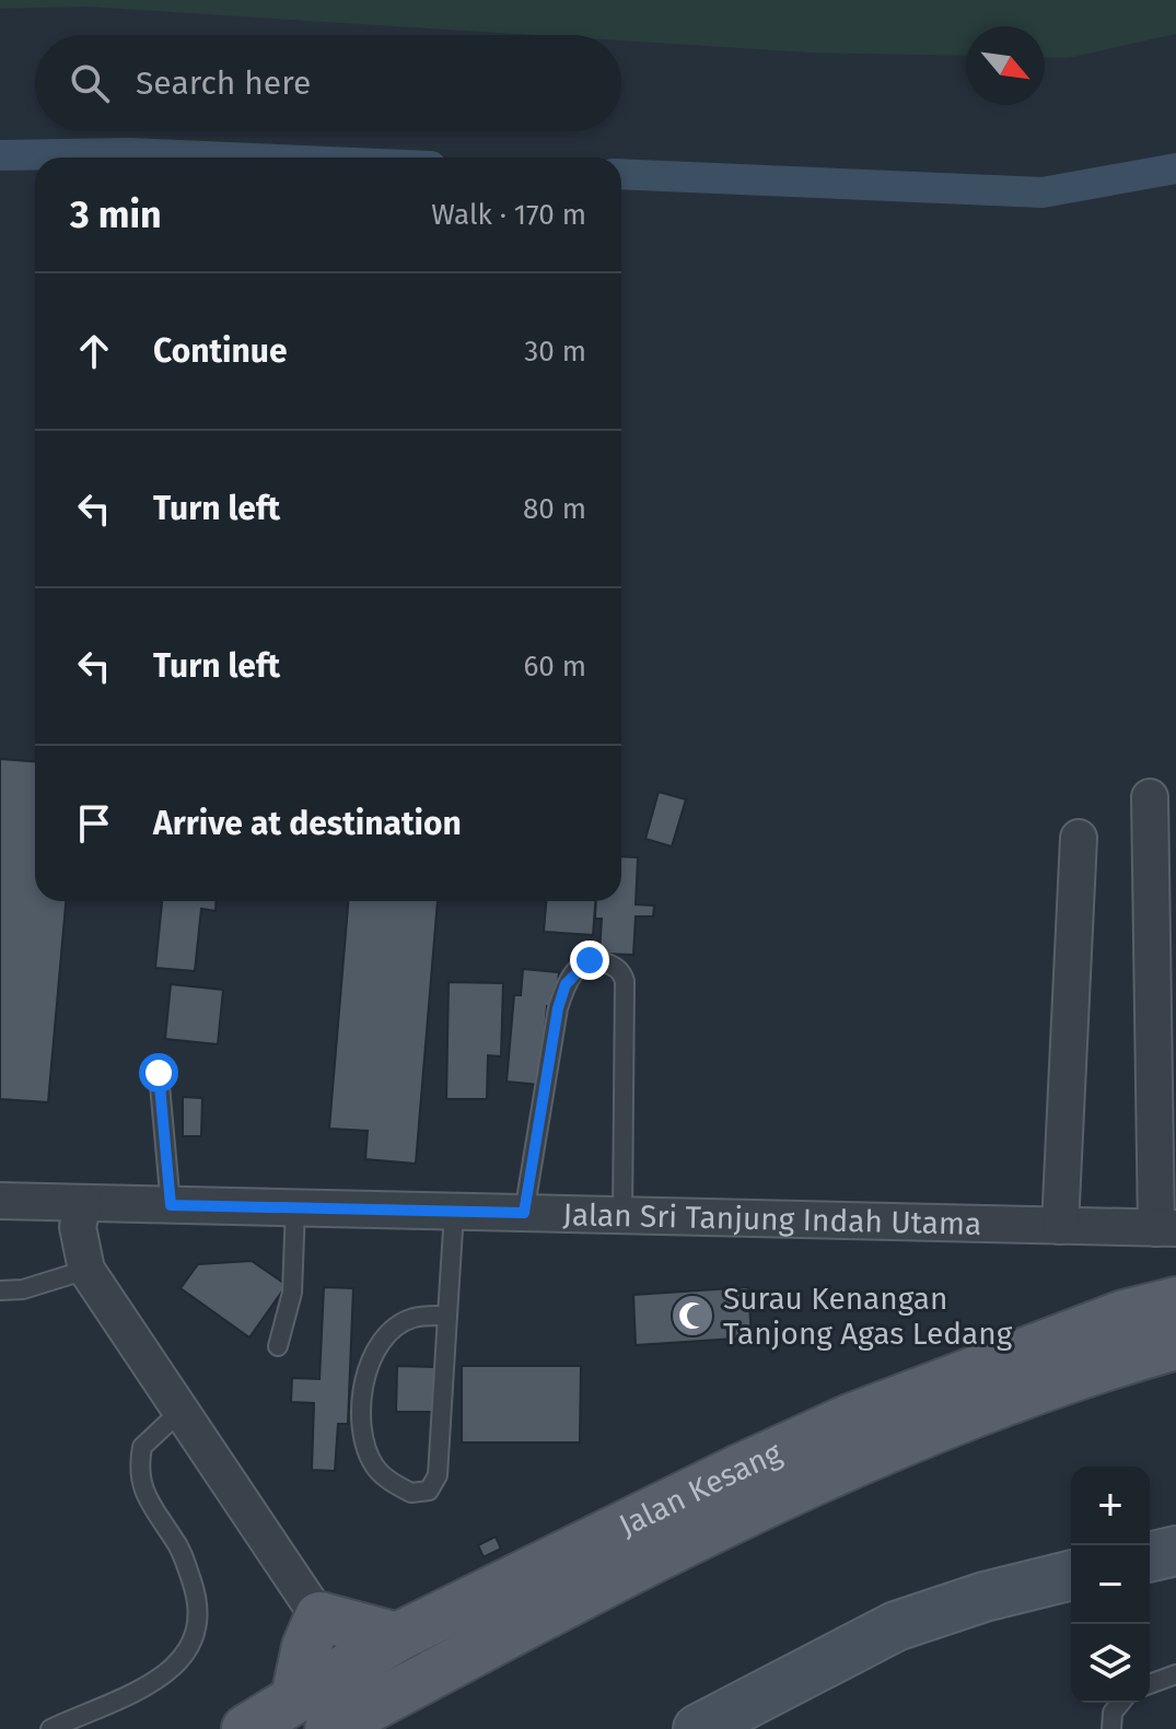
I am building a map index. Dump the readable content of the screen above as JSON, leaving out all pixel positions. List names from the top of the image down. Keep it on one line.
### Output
{"streets":{"main road":["Jalan Kesang"],"street":["Jalan Sri Tanjung Indah Utama"]},"places":{"mosque":["Surau Kenangan Tanjong Agas Ledang"]},"north":"bottom right","page":{"search":"Search here","heading":["3 min","Walk · 170 m"],"list":[["Continue","30 m"],["Turn left","80 m"],["Turn left","60 m"],"Arrive at destination"],"map_buttons":["+","−"]}}
